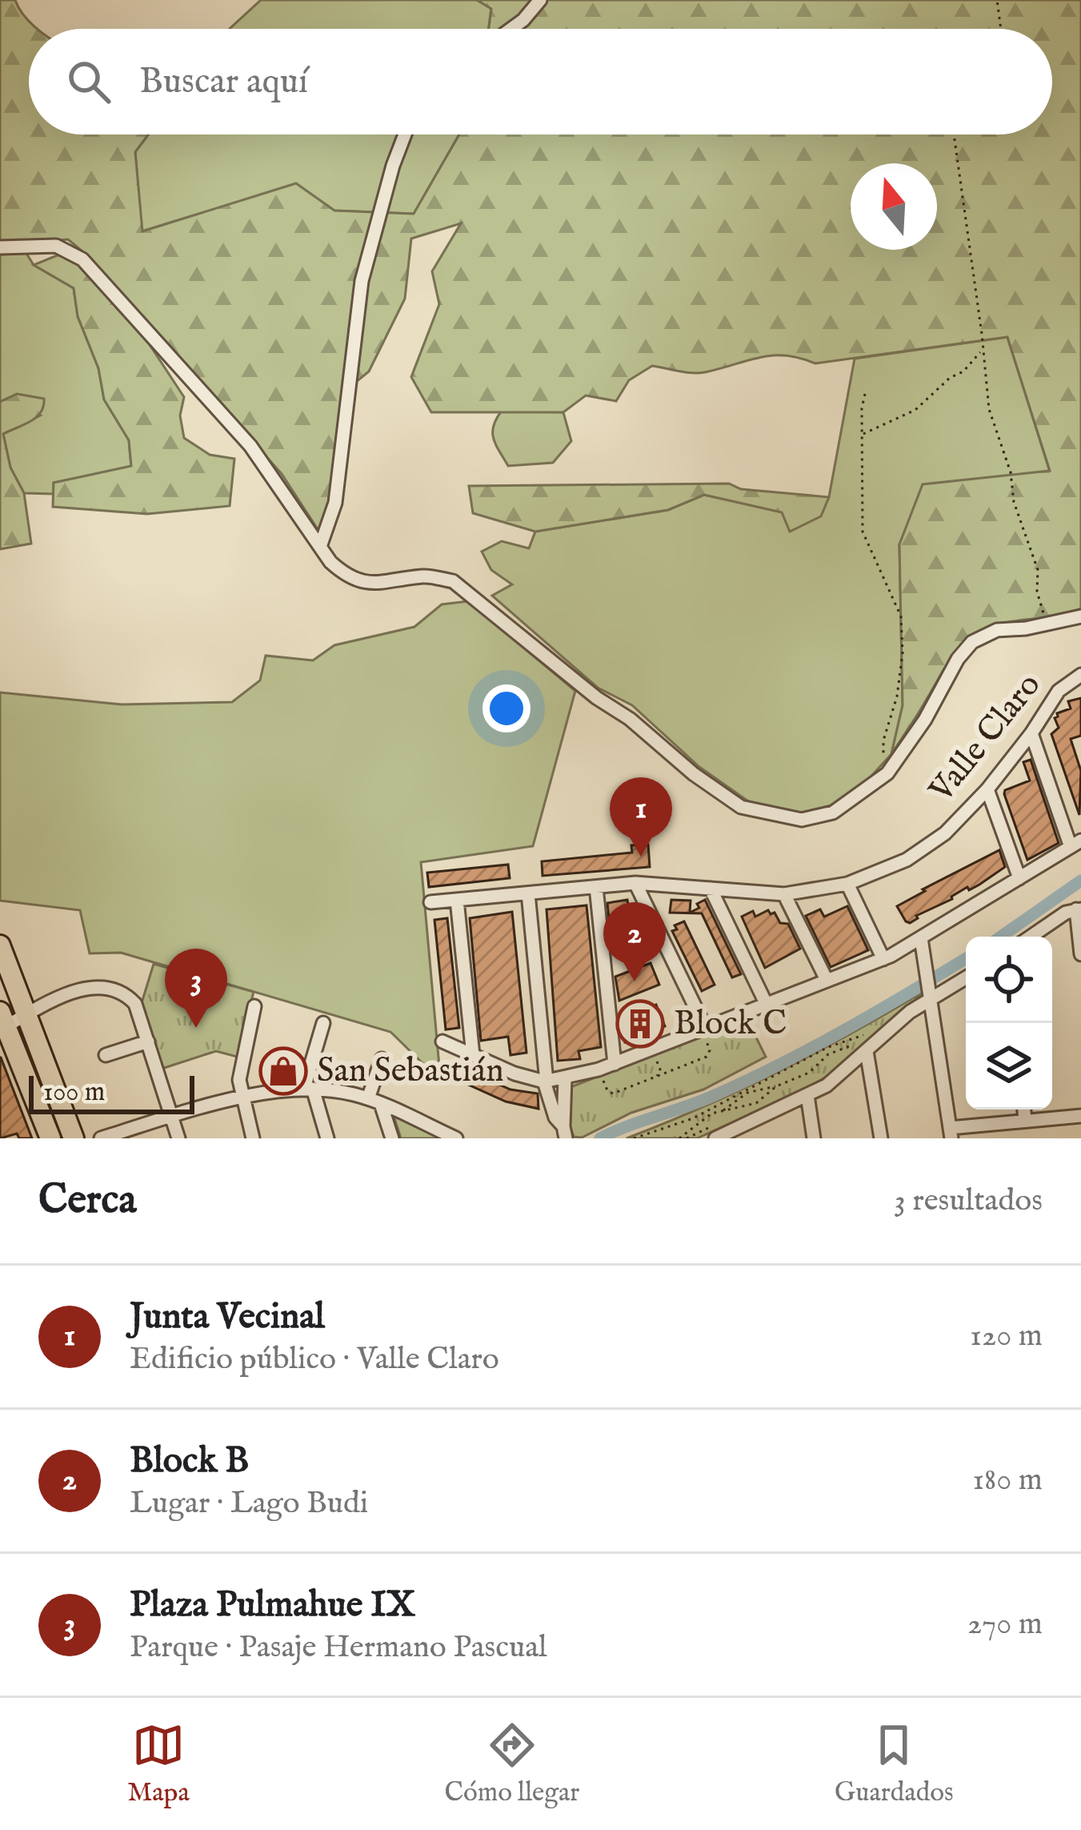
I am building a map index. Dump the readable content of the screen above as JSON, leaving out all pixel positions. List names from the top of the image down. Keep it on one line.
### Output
{"streets":{"street":["Valle Claro"]},"places":{"building":["Block C"],"shop":["San Sebastián"]},"scale_bar":"100 m","north":"top","page":{"search":"Buscar aquí","pins":["1","2","3"],"scale":"100 m","heading":["Cerca","3 resultados"],"list":[{"mark":"1","name":"Junta Vecinal","note":"Edificio público · Valle Claro","value":"120 m"},{"mark":"2","name":"Block B","note":"Lugar · Lago Budi","value":"180 m"},{"mark":"3","name":"Plaza Pulmahue IX","note":"Parque · Pasaje Hermano Pascual","value":"270 m"}],"nav":["Mapa","Cómo llegar","Guardados"]}}
